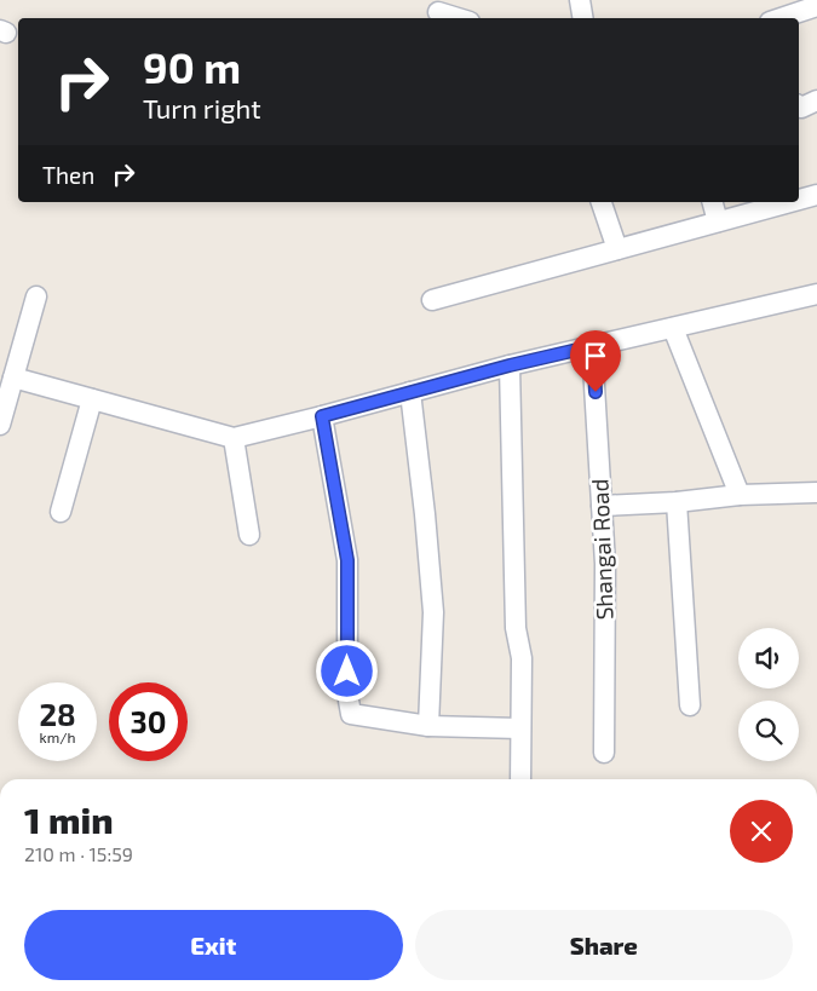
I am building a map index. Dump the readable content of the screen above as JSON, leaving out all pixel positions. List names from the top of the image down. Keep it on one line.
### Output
{"streets":{"street":["Shangai Road"]},"page":{"turn":["90 m","Turn right"],"then":"Then","speed":"28 km/h","limit":"30","heading":["1 min","210 m · 15:59"],"buttons":["Exit","Share"]}}
